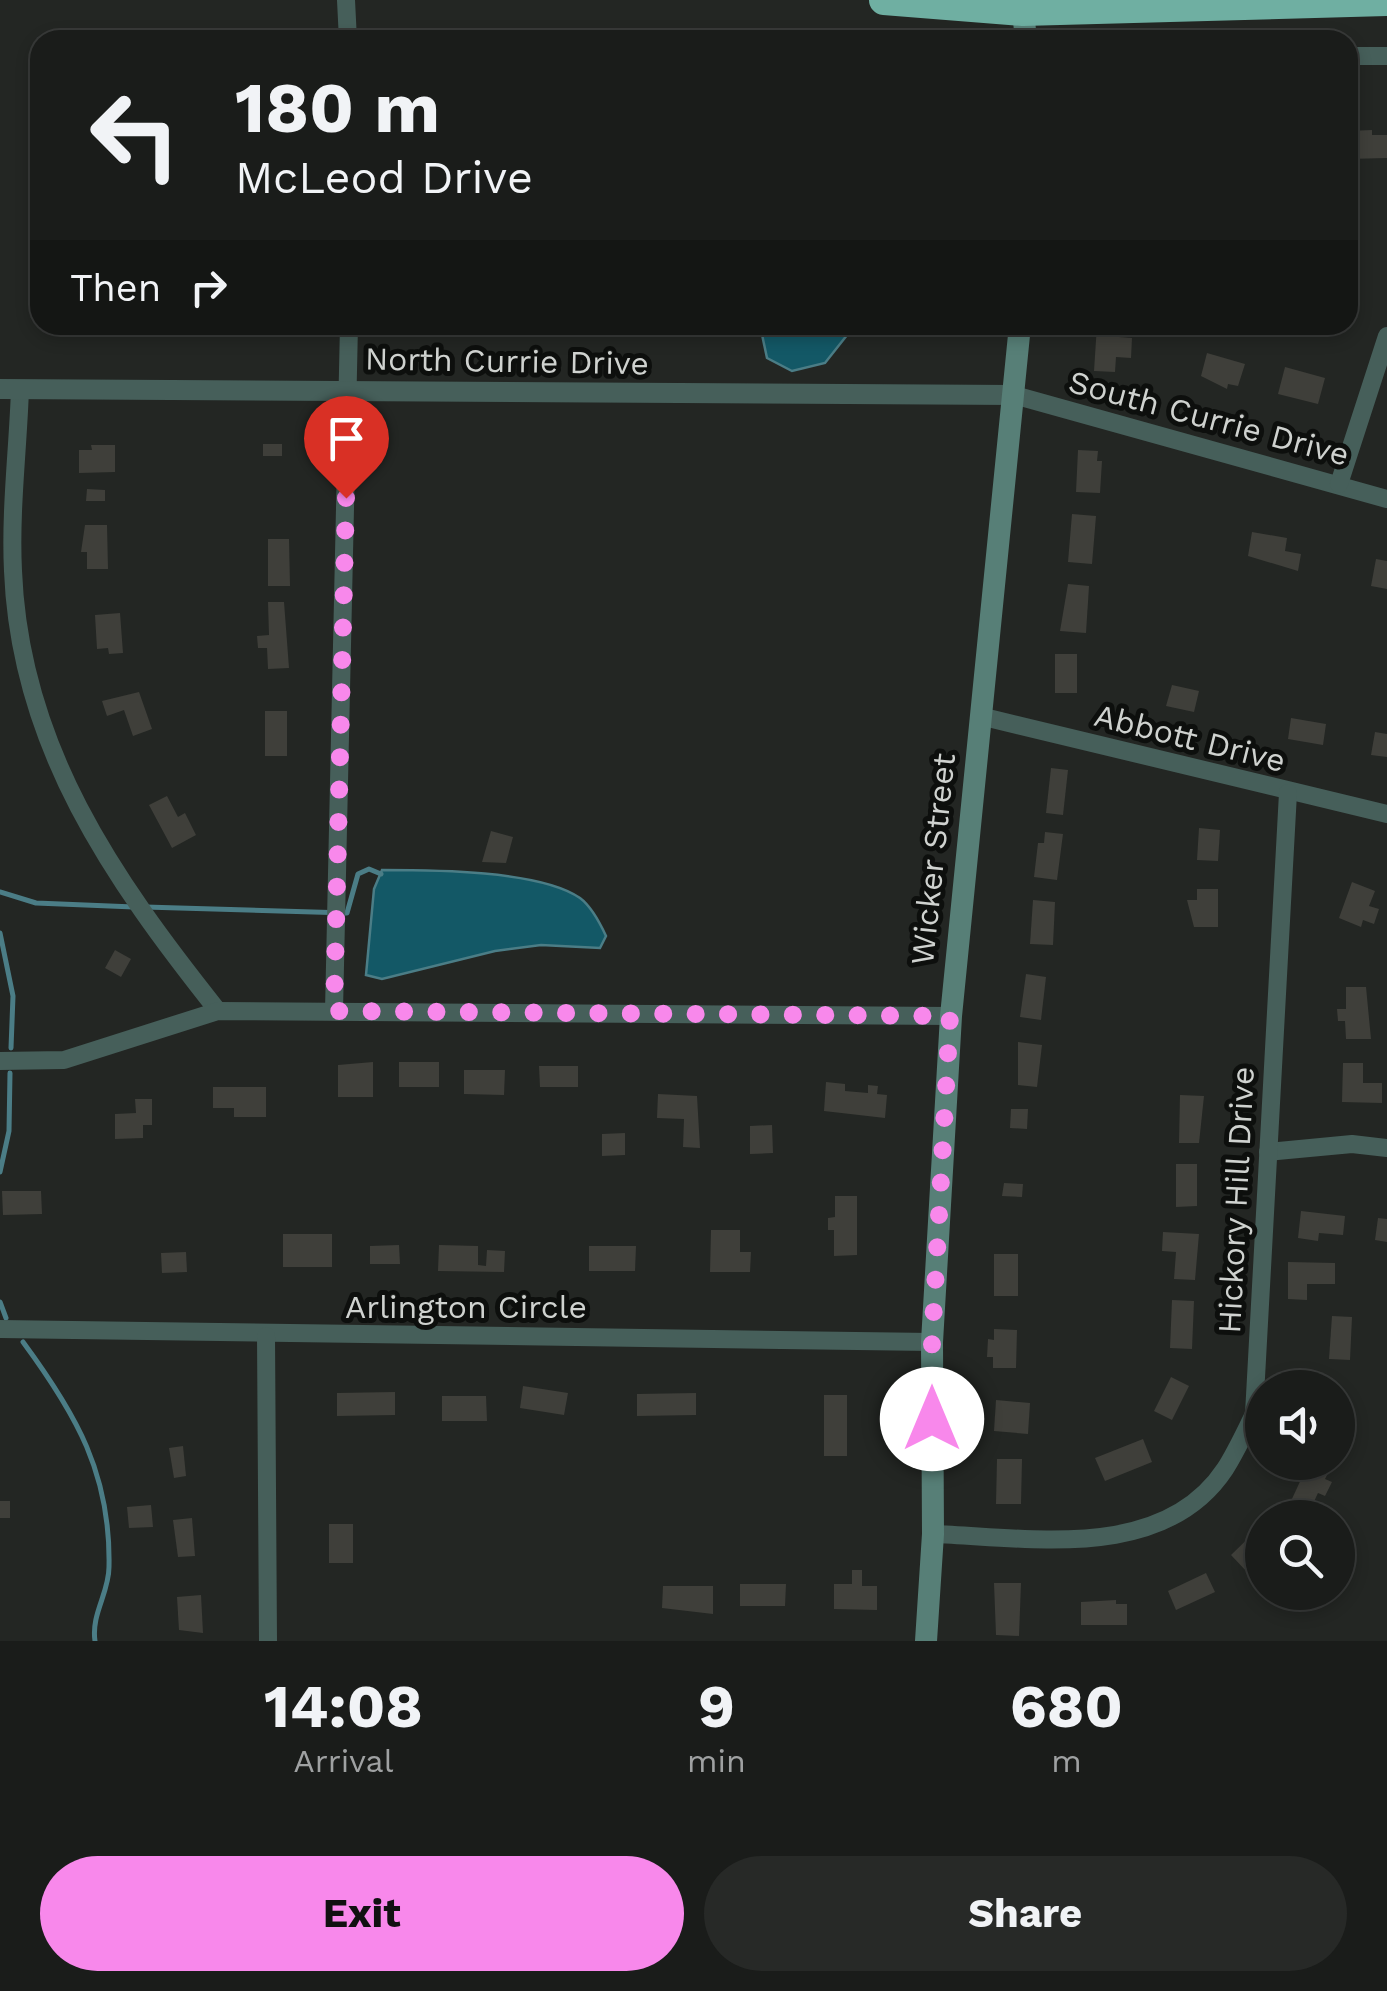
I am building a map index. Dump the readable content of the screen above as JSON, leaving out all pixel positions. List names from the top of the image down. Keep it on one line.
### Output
{"streets":{"main road":["Wicker Street"],"street":["North Currie Drive","South Currie Drive","Abbott Drive","Hickory Hill Drive","Arlington Circle"]},"crossings":[["North Currie Drive","South Currie Drive"],["North Currie Drive","Wicker Street"],["South Currie Drive","Wicker Street"],["Abbott Drive","Wicker Street"],["Abbott Drive","Hickory Hill Drive"],["Wicker Street","Hickory Hill Drive"],["Wicker Street","Arlington Circle"]],"page":{"turn":["180 m","McLeod Drive"],"then":"Then","eta":["14:08","Arrival","9","min","680","m"],"buttons":["Exit","Share"]}}
